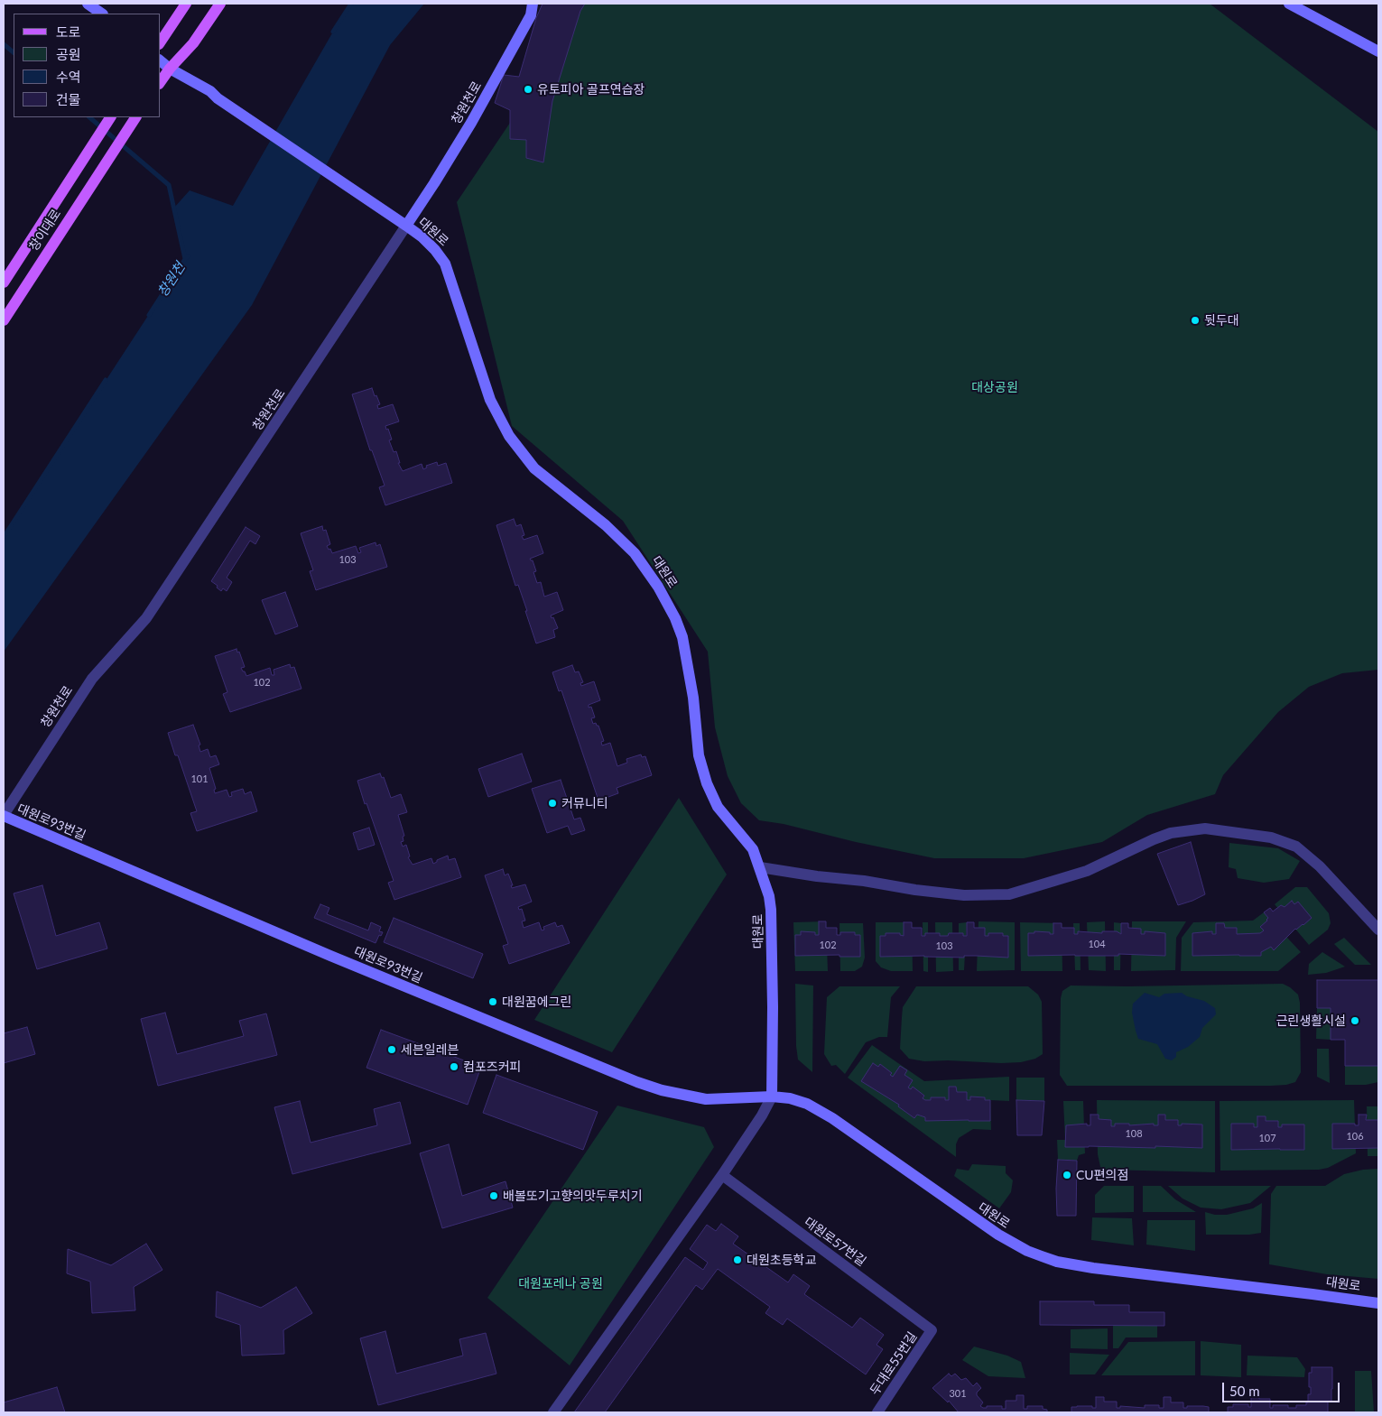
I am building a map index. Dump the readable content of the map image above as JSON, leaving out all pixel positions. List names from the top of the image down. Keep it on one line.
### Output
{"streets":{"main road":["창이대로"],"street":["창원천로","대원로","대원로93번길","대원로57번길","두대로55번길"]},"crossings":[["창원천로","대원로"],["창원천로","대원로93번길"],["대원로","대원로93번길"],["대원로57번길","두대로55번길"]],"water":["창원천"],"parks":["대상공원","대원포레나 공원"],"places":["유토피아 골프연습장","뒷두대","커뮤니티","대원꿈에그린","근린생활시설","세븐일레븐","컴포즈커피","CU편의점","배볼또기고향의맛두루치기","대원초등학교"],"house_numbers":["103","102","101","104","102","103","108","106","107","301"],"legend":["도로","공원","수역","건물"],"scale_bar":"50 m"}
